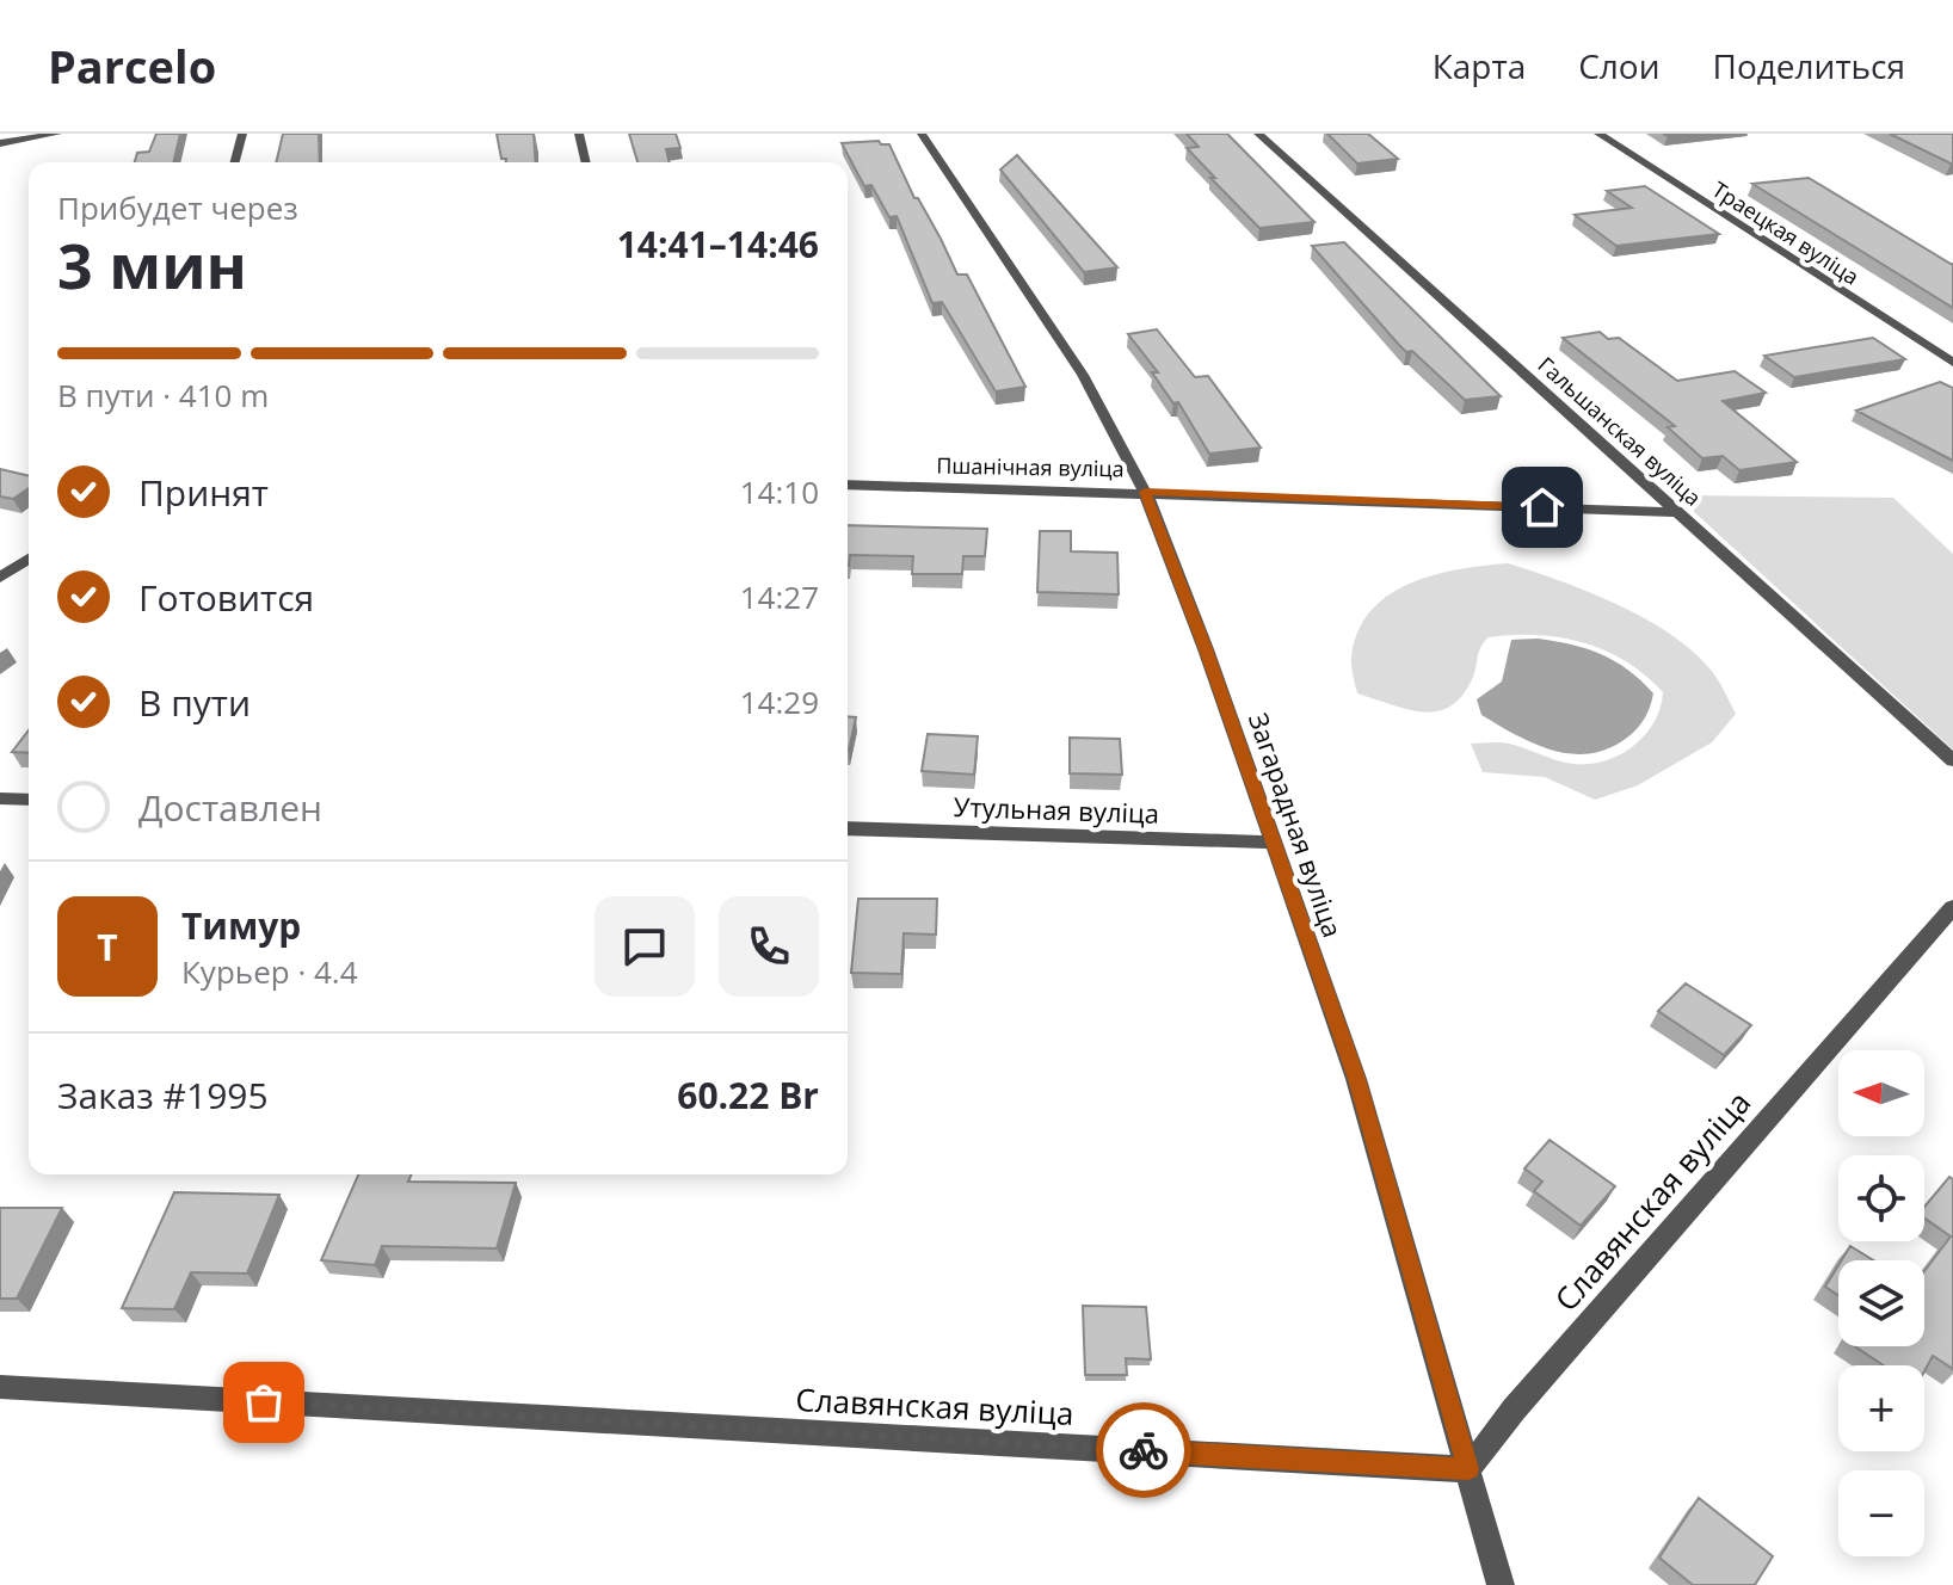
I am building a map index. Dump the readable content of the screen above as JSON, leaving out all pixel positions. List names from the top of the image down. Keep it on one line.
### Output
{"streets":{"street":["Траецкая вуліца","Гальшанская вуліца","Пшанічная вуліца","Утульная вуліца","Загарадная вуліца","Славянская вуліца"]},"crossings":[["Гальшанская вуліца","Пшанічная вуліца"],["Пшанічная вуліца","Загарадная вуліца"],["Утульная вуліца","Загарадная вуліца"],["Загарадная вуліца","Славянская вуліца"]],"north":"left","page":{"header":"Parcelo","nav":["Карта","Слои","Поделиться"],"heading":["3 мин","Прибудет через","14:41–14:46"],"panel":["Тимур","Курьер · 4.4","Заказ #1995","60.22 Br"],"bar":"В пути · 410 m","list":[["Принят","14:10"],["Готовится","14:27"],["В пути","14:29"],"Доставлен"],"round":"Т","map_buttons":["+","−"]}}
